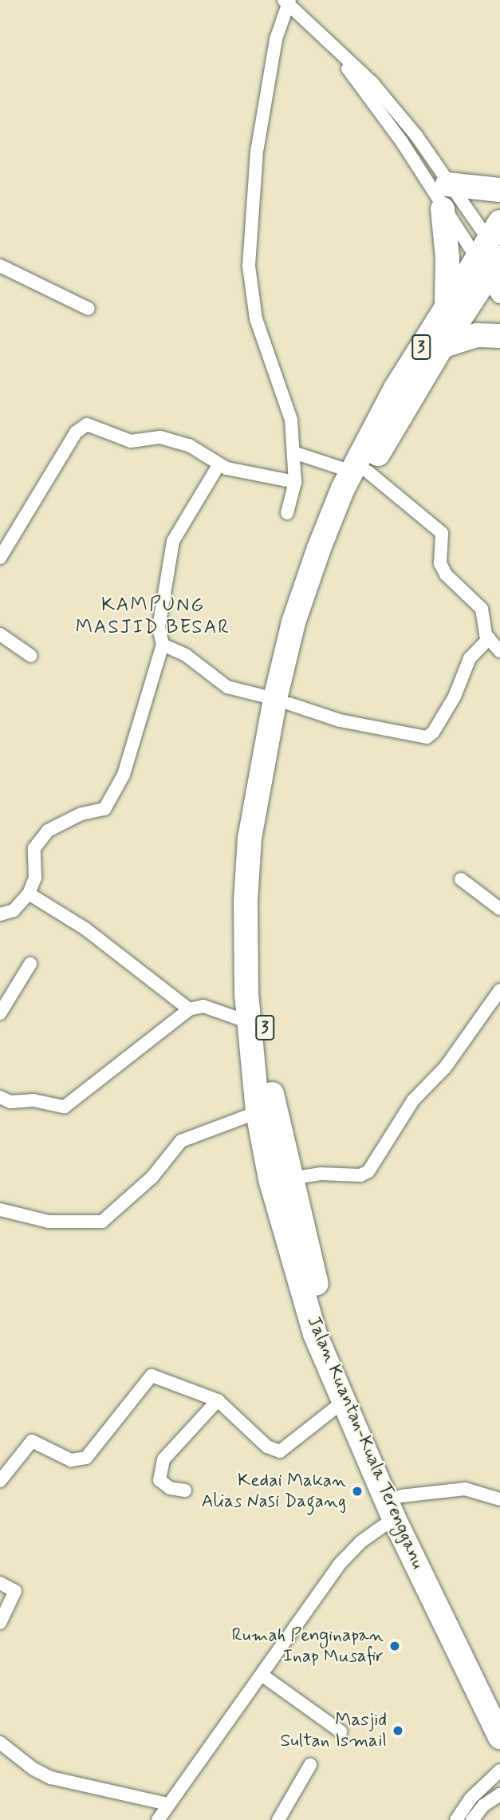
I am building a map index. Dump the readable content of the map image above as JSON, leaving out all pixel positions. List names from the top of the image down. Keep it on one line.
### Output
{"streets":{"highway":["3","Jalan Kuantan-Kuala Terengganu"]},"districts":["KAMPUNG MASJID BESAR"],"places":["Kedai Makan Alias Nasi Dagang","Rumah Penginapan Inap Musafir","Masjid Sultan Ismail"]}
